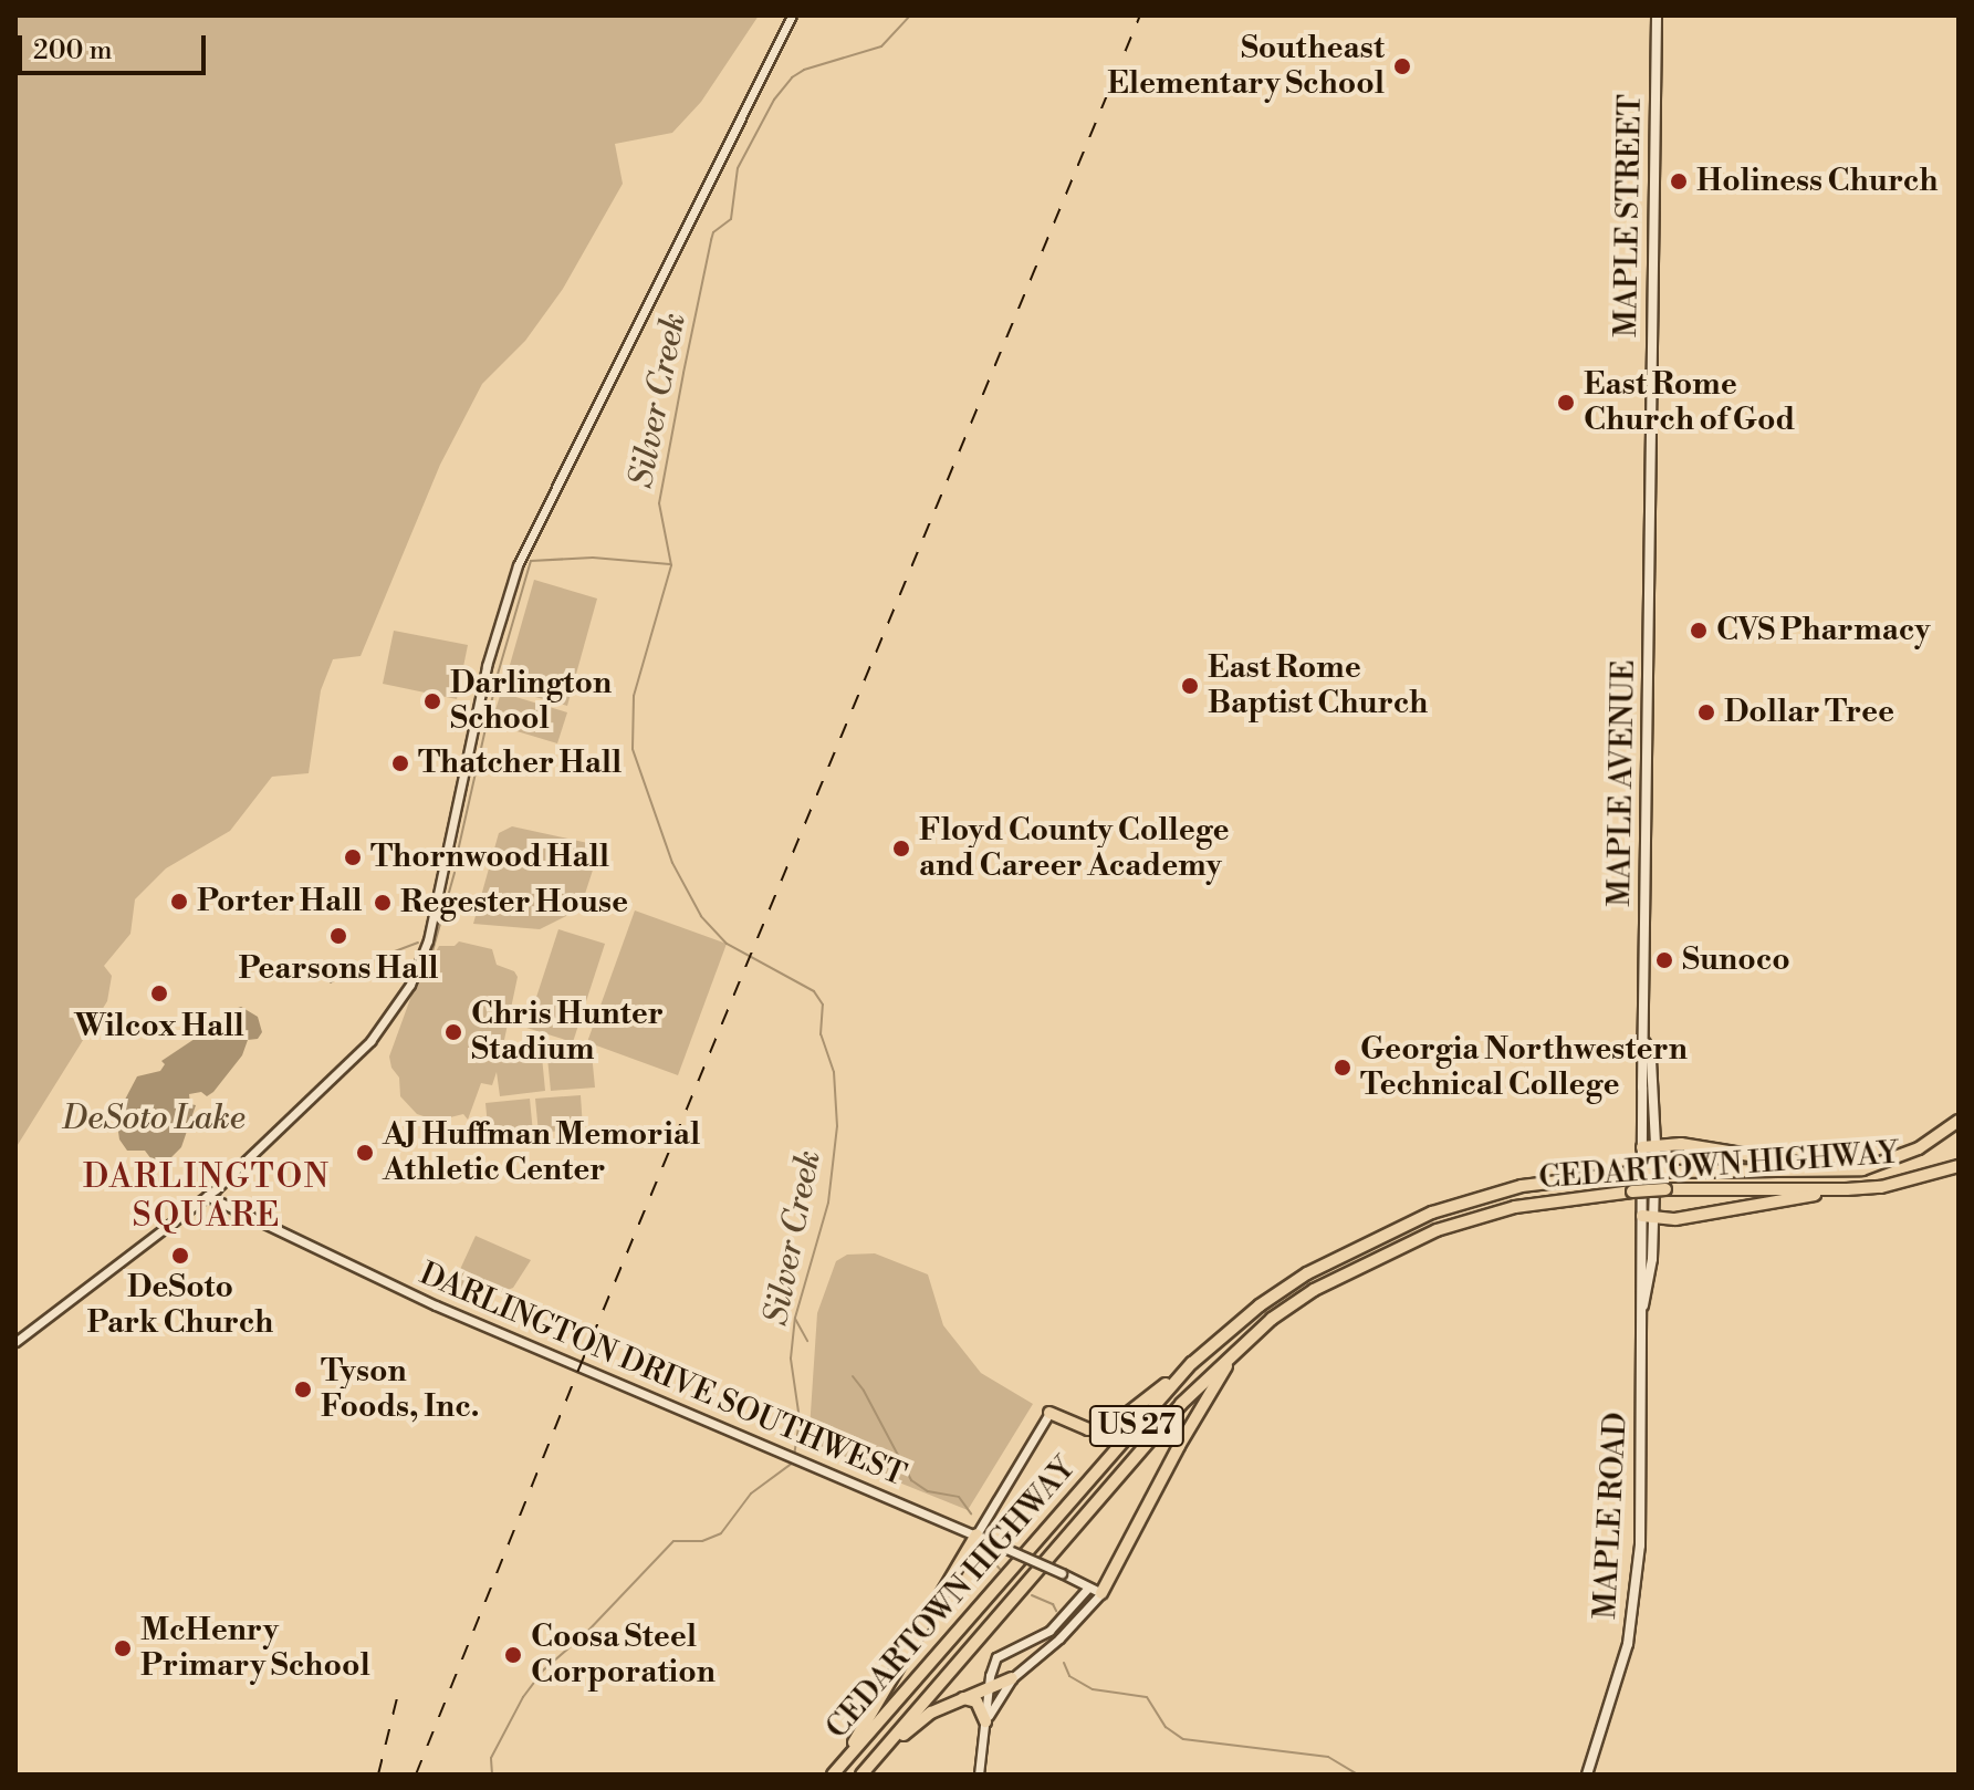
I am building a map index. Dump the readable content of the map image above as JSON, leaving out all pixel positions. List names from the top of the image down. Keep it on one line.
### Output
{"streets":{"highway":["CEDARTOWN HIGHWAY","US 27"],"main road":["MAPLE STREET","MAPLE AVENUE","MAPLE ROAD"],"street":["DARLINGTON DRIVE SOUTHWEST"]},"crossings":[["MAPLE STREET","MAPLE AVENUE"],["MAPLE AVENUE","CEDARTOWN HIGHWAY"],["MAPLE AVENUE","MAPLE ROAD"],["CEDARTOWN HIGHWAY","MAPLE ROAD"]],"districts":["DARLINGTON SQUARE"],"water":["Silver Creek","DeSoto Lake"],"places":["Southeast Elementary School","Holiness Church","East Rome Church of God","CVS Pharmacy","East Rome Baptist Church","Darlington School","Dollar Tree","Thatcher Hall","Floyd County College and Career Academy","Thornwood Hall","Porter Hall","Regester House","Pearsons Hall","Sunoco","Wilcox Hall","Chris Hunter Stadium","Georgia Northwestern Technical College","AJ Huffman Memorial Athletic Center","DeSoto Park Church","Tyson Foods, Inc.","McHenry Primary School","Coosa Steel Corporation"],"scale_bar":"200 m"}
